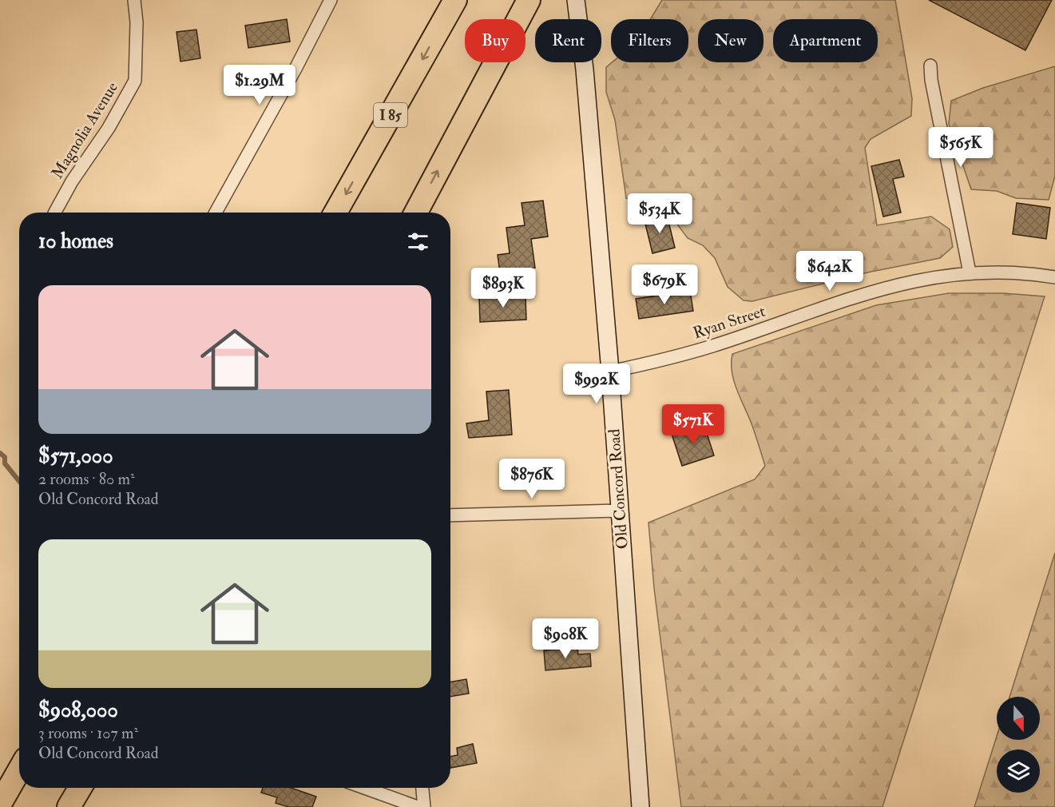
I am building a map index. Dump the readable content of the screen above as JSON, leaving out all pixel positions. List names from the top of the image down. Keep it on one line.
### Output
{"streets":{"highway":["I 85"],"main road":["Old Concord Road"],"street":["Magnolia Avenue","Ryan Street"]},"crossings":[["Ryan Street","Old Concord Road"]],"north":"bottom","page":{"chip":["Buy","Rent","Filters","New","Apartment"],"price":["$1.29M","$565K","$534K","$642K","$679K","$893K","$992K","$571K","$876K","$908K"],"heading":"10 homes","list":[{"name":"$571,000","note":"2 rooms · 80 m² · Old Concord Road"},{"name":"$908,000","note":"3 rooms · 107 m² · Old Concord Road"}]}}
